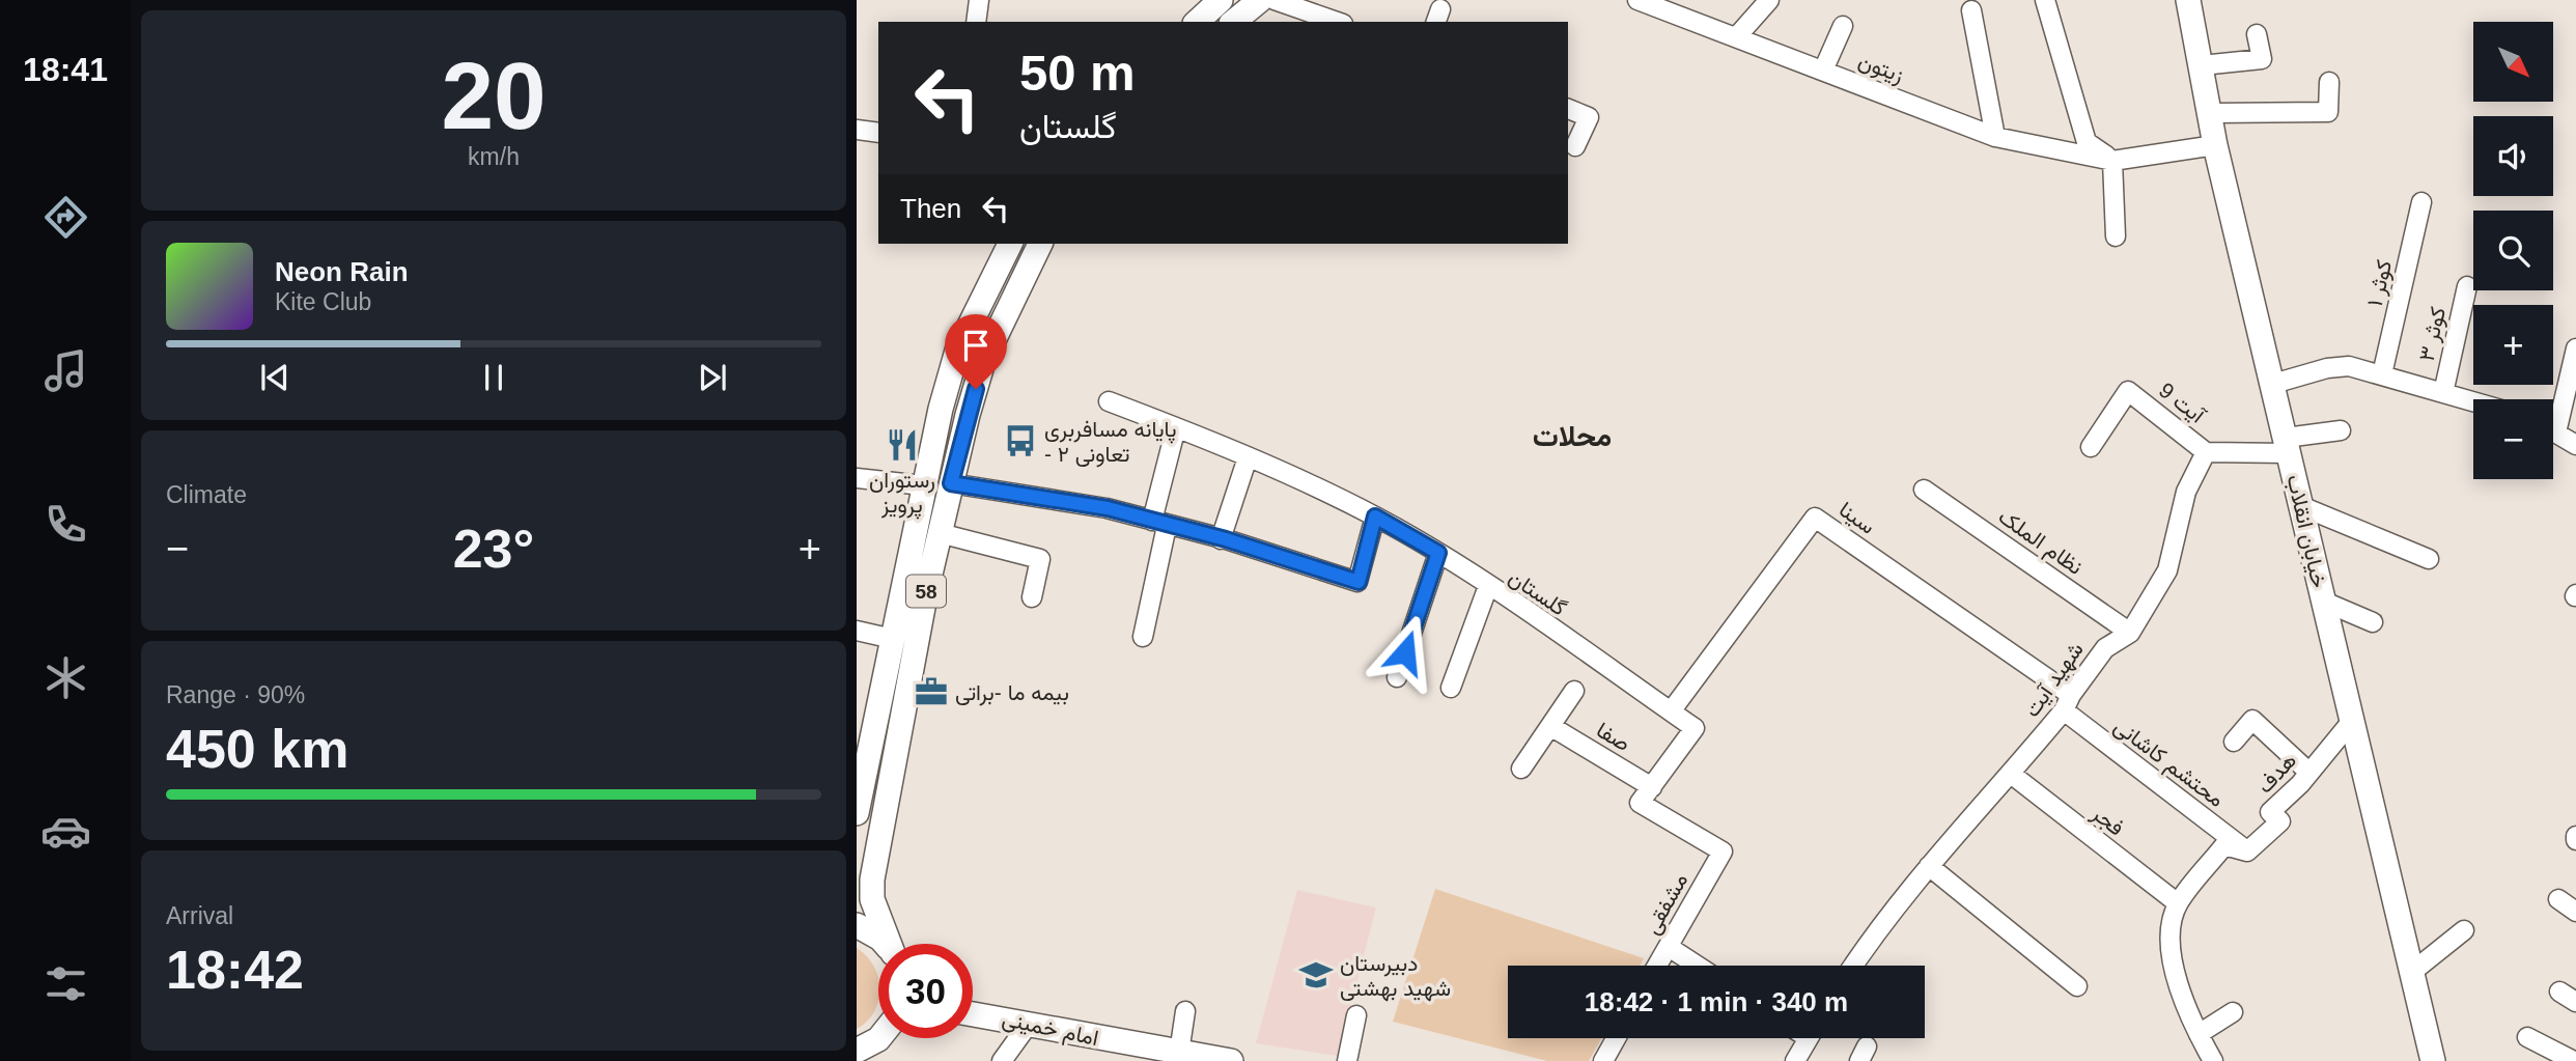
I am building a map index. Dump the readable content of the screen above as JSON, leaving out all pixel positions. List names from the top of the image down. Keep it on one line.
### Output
{"streets":{"main road":["خیابان انقلاب","58","امام خمینی"],"street":["زیتون","کوثر ۱","کوثر ۳","آیت 9","سینا","نظام الملک","گلستان","شهید آیت","صفا","محتشم کاشانی","هدف","فجر","مشفقی"]},"crossings":[["آیت 9","شهید آیت"],["سینا","گلستان"],["سینا","شهید آیت"],["سینا","محتشم کاشانی"],["خیابان انقلاب","هدف"],["نظام الملک","شهید آیت"],["گلستان","صفا"],["گلستان","مشفقی"],["شهید آیت","محتشم کاشانی"],["شهید آیت","فجر"],["صفا","مشفقی"],["محتشم کاشانی","هدف"]],"districts":["محلات"],"places":{"bus stop":["پایانه مسافربری - تعاونی ۲"],"restaurant":["رستوران پرویز"],"office":["بیمه ما -براتی"],"school or university":["دبیرستان شهید بهشتی"]},"north":"bottom right","page":{"tabs":"18:41","tile":[["20","km/h"],"Climate",["Range · 90%","450 km"],["Arrival","18:42"]],"map_buttons":["+","−"],"turn":["50 m","گلستان"],"then":"Then","song":["Neon Rain","Kite Club"],"heat":["−","23°","+"],"limit":"30","trip":"18:42 · 1 min · 340 m"}}
